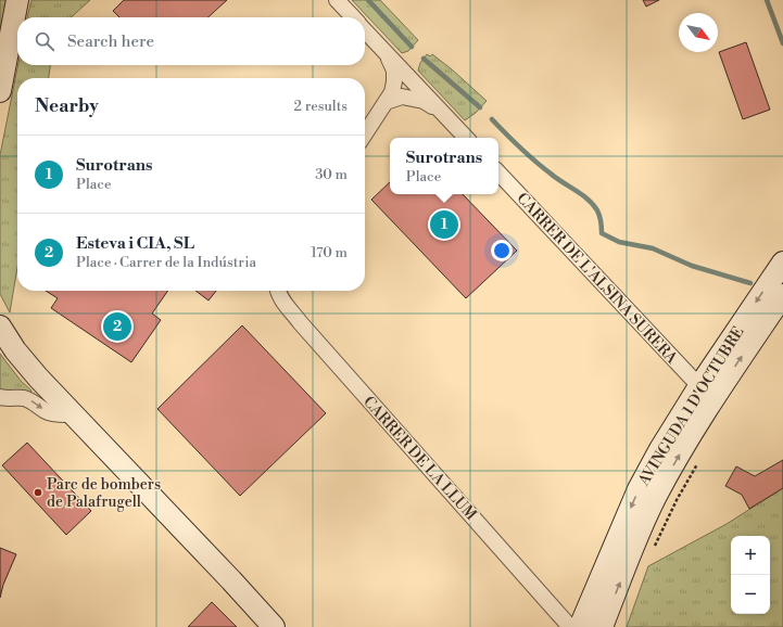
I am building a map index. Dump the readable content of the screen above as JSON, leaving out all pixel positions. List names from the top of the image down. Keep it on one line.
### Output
{"streets":{"main road":["AVINGUDA 1 D'OCTUBRE"],"street":["CARRER DE L'ALSINA SURERA","CARRER DE LA LLUM"]},"crossings":[["CARRER DE L'ALSINA SURERA","AVINGUDA 1 D'OCTUBRE"]],"places":["Parc de bombers de Palafrugell"],"north":"bottom right","page":{"search":"Search here","heading":["Nearby","2 results"],"list":[{"mark":"1","name":"Surotrans","note":"Place","value":"30 m"},{"mark":"2","name":"Esteva i CIA, SL","note":"Place · Carrer de la Indústria","value":"170 m"}],"popup":["Surotrans","Place"],"pins":["1","2"],"map_buttons":["+","−"]}}
